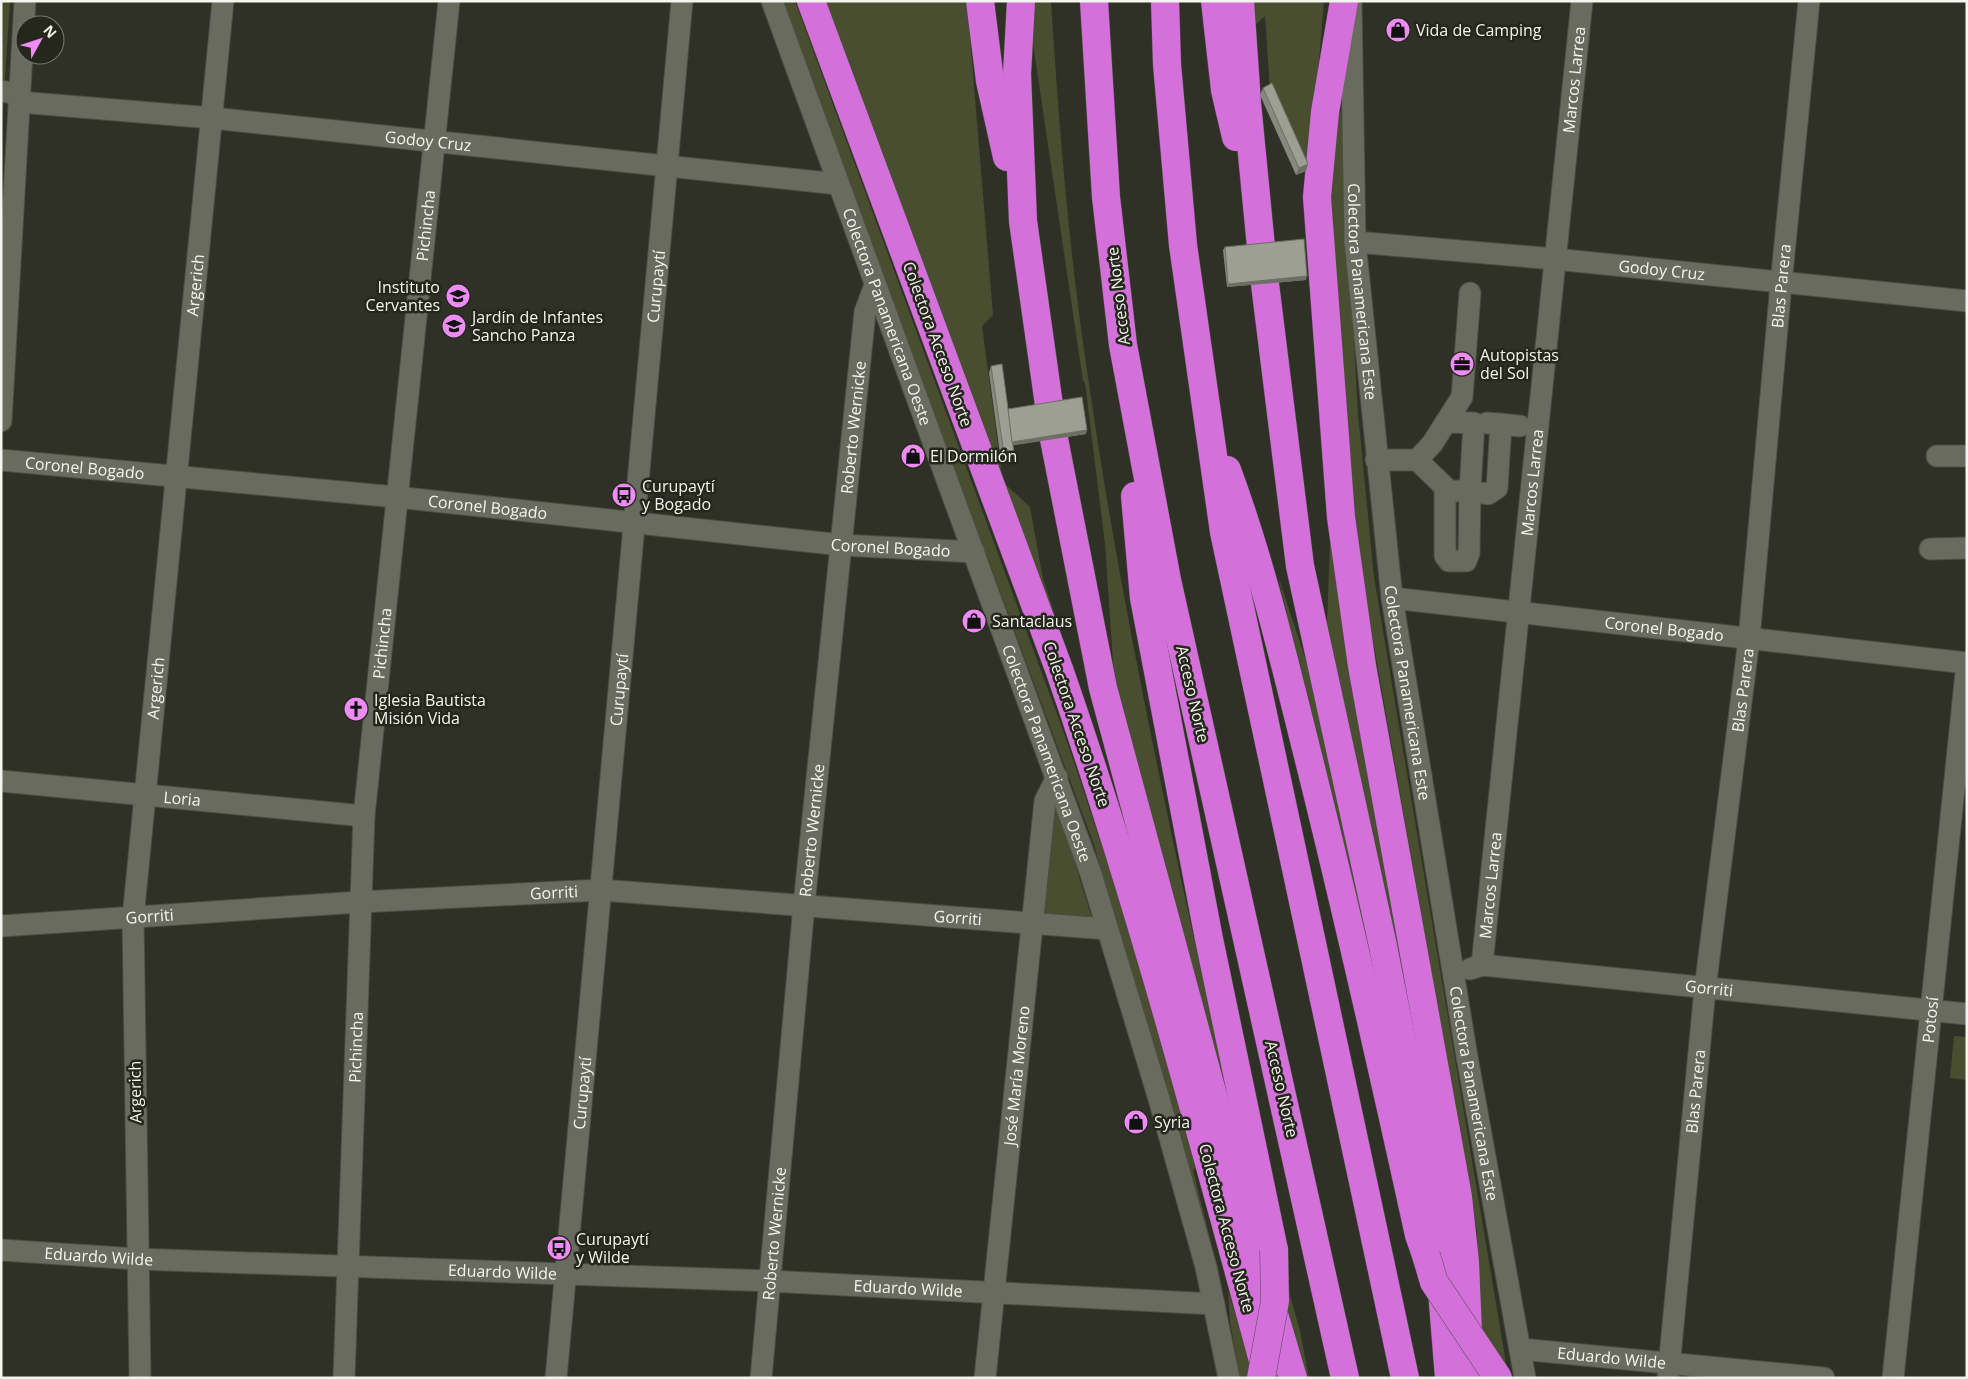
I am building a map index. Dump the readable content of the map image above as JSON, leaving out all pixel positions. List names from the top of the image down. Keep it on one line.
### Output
{"streets":{"highway":["Acceso Norte","Colectora Acceso Norte"],"street":["Marcos Larrea","Godoy Cruz","Pichincha","Argerich","Curupaytí","Blas Parera","Colectora Panamericana Este","Colectora Panamericana Oeste","Roberto Wernicke","Coronel Bogado","Loria","Gorriti","Potosí","José María Moreno","Eduardo Wilde"]},"crossings":[["Marcos Larrea","Godoy Cruz"],["Marcos Larrea","Coronel Bogado"],["Marcos Larrea","Gorriti"],["Godoy Cruz","Pichincha"],["Godoy Cruz","Argerich"],["Godoy Cruz","Curupaytí"],["Godoy Cruz","Blas Parera"],["Godoy Cruz","Colectora Panamericana Este"],["Godoy Cruz","Colectora Panamericana Oeste"],["Pichincha","Coronel Bogado"],["Pichincha","Loria"],["Pichincha","Gorriti"],["Pichincha","Eduardo Wilde"],["Argerich","Coronel Bogado"],["Argerich","Loria"],["Argerich","Gorriti"],["Argerich","Eduardo Wilde"],["Curupaytí","Coronel Bogado"],["Curupaytí","Gorriti"],["Curupaytí","Eduardo Wilde"],["Blas Parera","Coronel Bogado"],["Blas Parera","Gorriti"],["Blas Parera","Eduardo Wilde"],["Colectora Panamericana Este","Coronel Bogado"],["Colectora Panamericana Este","Gorriti"],["Colectora Panamericana Este","Eduardo Wilde"],["Colectora Panamericana Oeste","Roberto Wernicke"],["Colectora Panamericana Oeste","Coronel Bogado"],["Colectora Panamericana Oeste","Gorriti"],["Colectora Panamericana Oeste","José María Moreno"],["Colectora Panamericana Oeste","Eduardo Wilde"],["Roberto Wernicke","Coronel Bogado"],["Roberto Wernicke","Gorriti"],["Roberto Wernicke","Eduardo Wilde"],["Coronel Bogado","Potosí"],["Gorriti","Potosí"],["Gorriti","José María Moreno"],["José María Moreno","Eduardo Wilde"]],"places":{"shop":["Vida de Camping","El Dormilón","Santaclaus","Syria"],"school or university":["Instituto Cervantes","Jardín de Infantes Sancho Panza"],"office":["Autopistas del Sol"],"bus stop":["Curupaytí y Bogado","Curupaytí y Wilde"],"church":["Iglesia Bautista Misión Vida"]},"north":"top right"}
